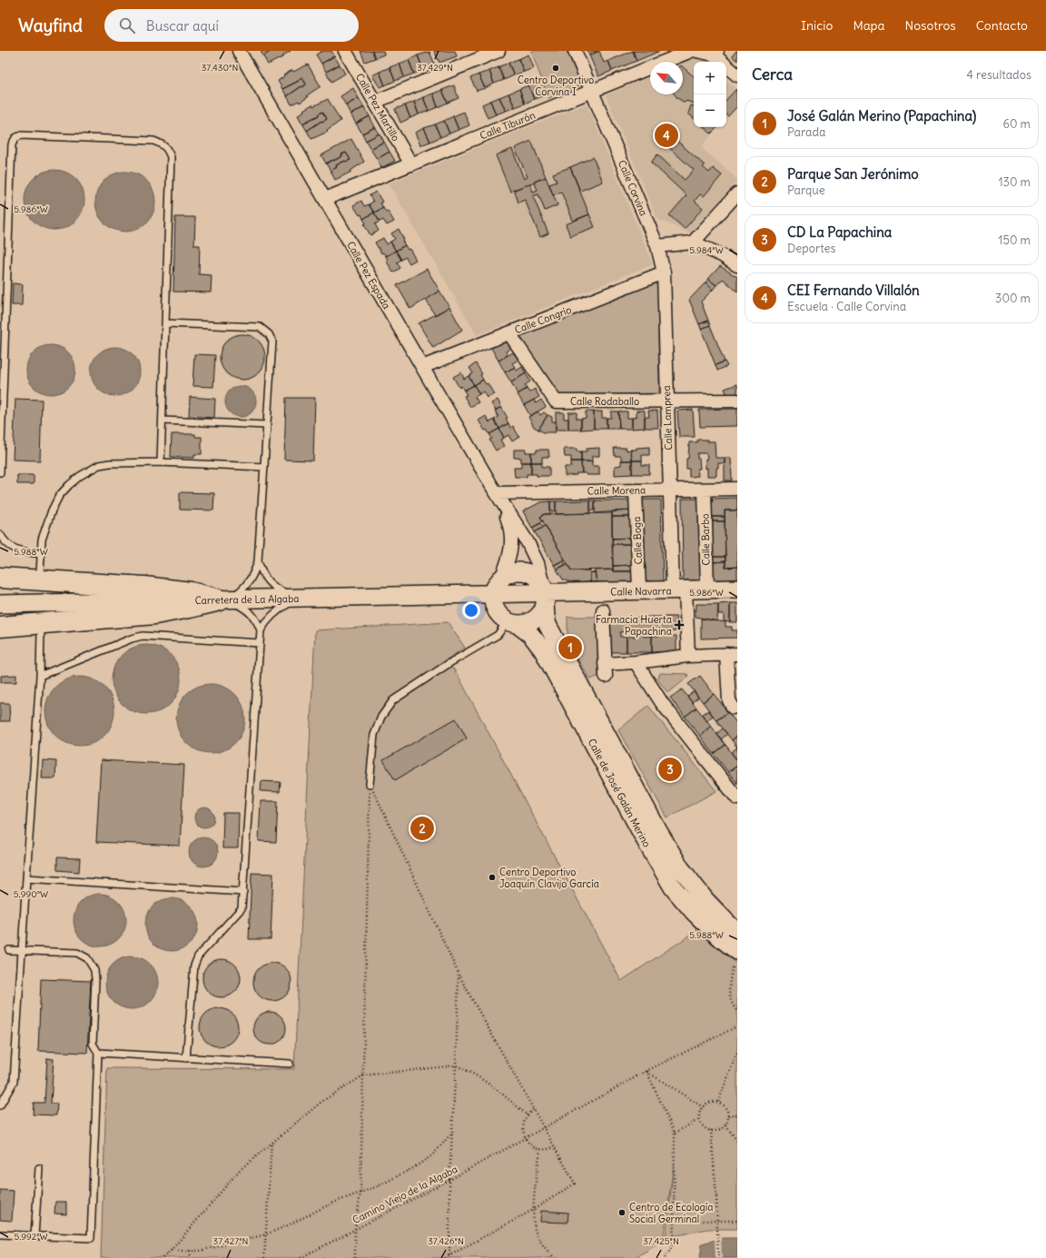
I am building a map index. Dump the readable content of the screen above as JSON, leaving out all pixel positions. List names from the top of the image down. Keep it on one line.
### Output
{"streets":{"main road":["Calle Navarra","Carretera de La Algaba","Calle de José Galán Merino"],"street":["Calle Pez Martillo","Calle Tiburón","Calle Corvina","Calle Pez Espada","Calle Congrio","Calle Rodaballo","Calle Lamprea","Calle Morena","Calle Barbo","Calle Boga"],"path":["Camino Viejo de la Algaba"]},"crossings":[["Calle Pez Martillo","Calle Tiburón"],["Calle Tiburón","Calle Corvina"],["Calle Tiburón","Calle Pez Espada"],["Calle Corvina","Calle Lamprea"],["Calle Pez Espada","Calle Congrio"],["Calle Pez Espada","Calle Morena"],["Calle Pez Espada","Calle Navarra"],["Calle Pez Espada","Calle de José Galán Merino"],["Calle Congrio","Calle Rodaballo"],["Calle Congrio","Calle Lamprea"],["Calle Rodaballo","Calle Lamprea"],["Calle Lamprea","Calle Morena"],["Calle Lamprea","Calle Navarra"],["Calle Morena","Calle Barbo"],["Calle Morena","Calle Boga"],["Calle Barbo","Calle Navarra"],["Calle Boga","Calle Navarra"],["Calle Navarra","Carretera de La Algaba"],["Calle Navarra","Calle de José Galán Merino"],["Carretera de La Algaba","Calle de José Galán Merino"]],"places":{"other":["Centro Deportivo Corvina I","Centro Deportivo Joaquín Clavijo García","Centro de Ecología Social Germinal"],"health":["Farmacia Huerta Papachina"]},"north":"top left","page":{"header":"Wayfind","search":"Buscar aquí","nav":["Inicio","Mapa","Nosotros","Contacto"],"heading":["Cerca","4 resultados"],"map_buttons":["+","−"],"list":[{"mark":"1","name":"José Galán Merino (Papachina)","note":"Parada","value":"60 m"},{"mark":"2","name":"Parque San Jerónimo","note":"Parque","value":"130 m"},{"mark":"3","name":"CD La Papachina","note":"Deportes","value":"150 m"},{"mark":"4","name":"CEI Fernando Villalón","note":"Escuela · Calle Corvina","value":"300 m"}],"pins":["4","1","3","2"]},"coordinates":["37.430°N","37.429°N","5.986°W","5.984°W","5.988°W","5.990°W","5.992°W","37.427°N","37.426°N","37.425°N"]}
